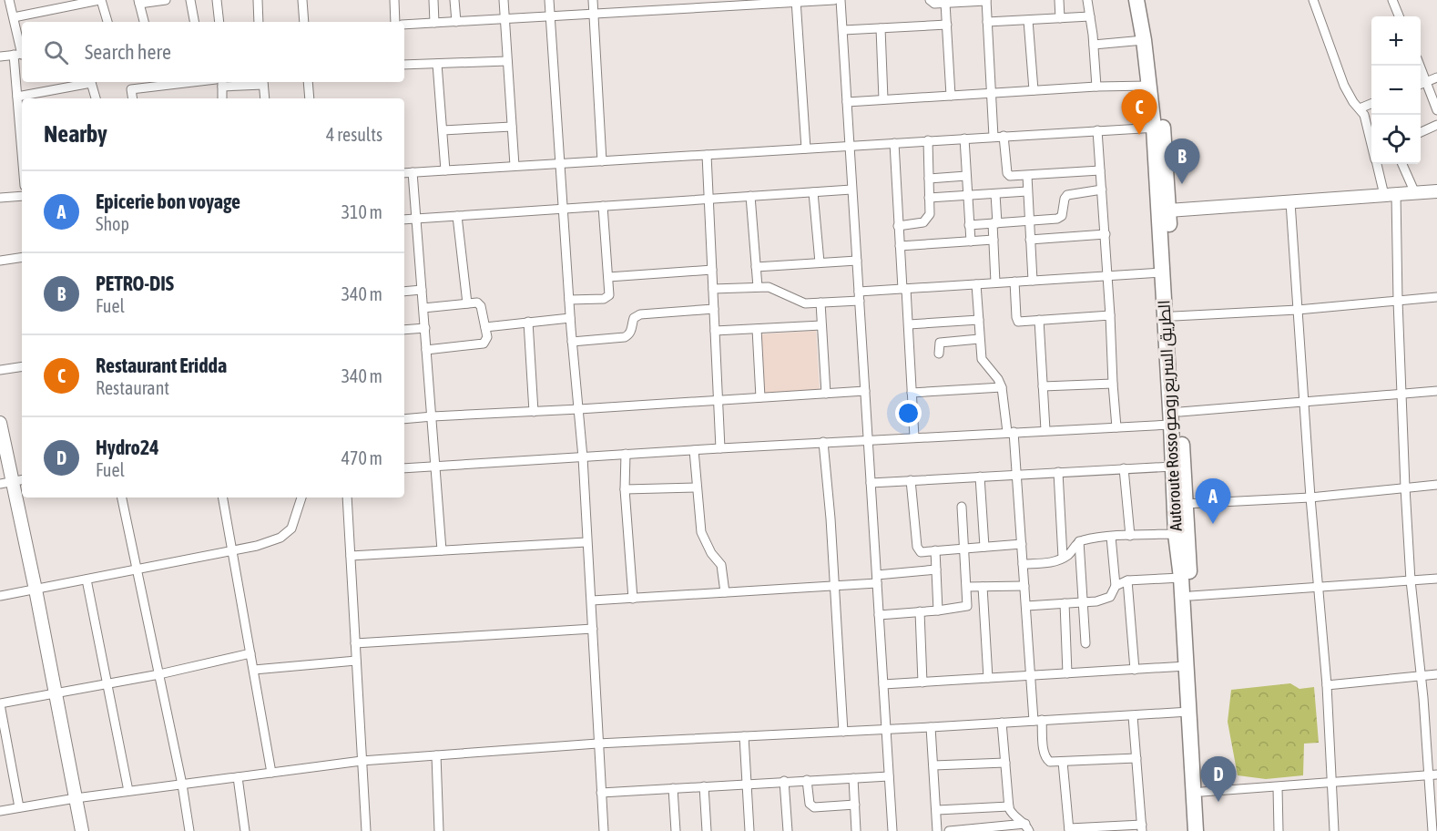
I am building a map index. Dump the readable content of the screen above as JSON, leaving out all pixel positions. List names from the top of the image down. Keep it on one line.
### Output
{"streets":{"highway":["Autoroute Rosso الطريق السريع روصو"]},"page":{"map_buttons":["+","−"],"search":"Search here","pins":["C","B","A","D"],"heading":["Nearby","4 results"],"list":[{"mark":"A","name":"Epicerie bon voyage","note":"Shop","value":"310 m"},{"mark":"B","name":"PETRO-DIS","note":"Fuel","value":"340 m"},{"mark":"C","name":"Restaurant Eridda","note":"Restaurant","value":"340 m"},{"mark":"D","name":"Hydro24","note":"Fuel","value":"470 m"}]}}
